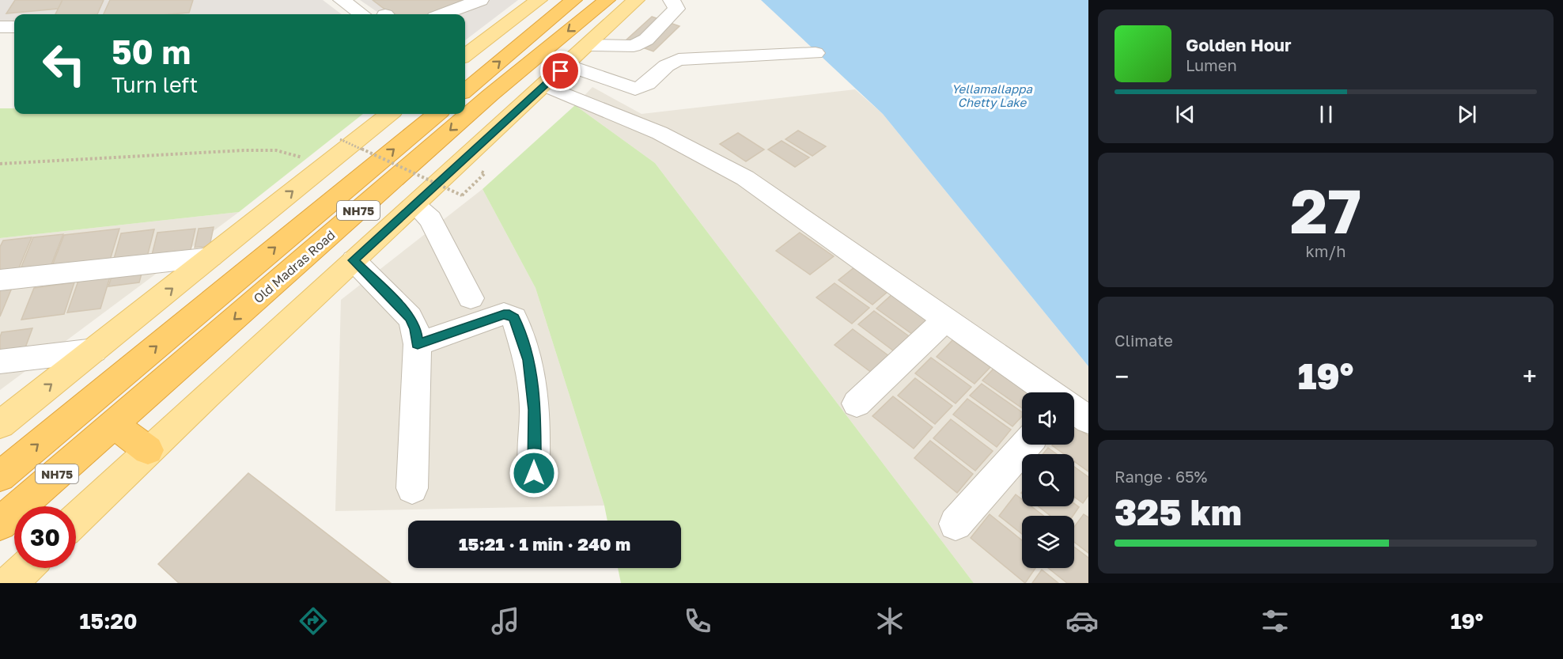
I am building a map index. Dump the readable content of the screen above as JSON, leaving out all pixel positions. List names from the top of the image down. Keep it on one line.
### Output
{"streets":{"highway":["NH75","Old Madras Road"]},"crossings":[["NH75","Old Madras Road"]],"water":["Yellamallappa Chetty Lake"],"page":{"turn":["50 m","Turn left"],"song":["Golden Hour","Lumen"],"tile":[["27","km/h"],"Climate",["Range · 65%","325 km"]],"heat":["−","19°","+"],"limit":"30","trip":"15:21 · 1 min · 240 m","tabs":["15:20","19°"]}}
